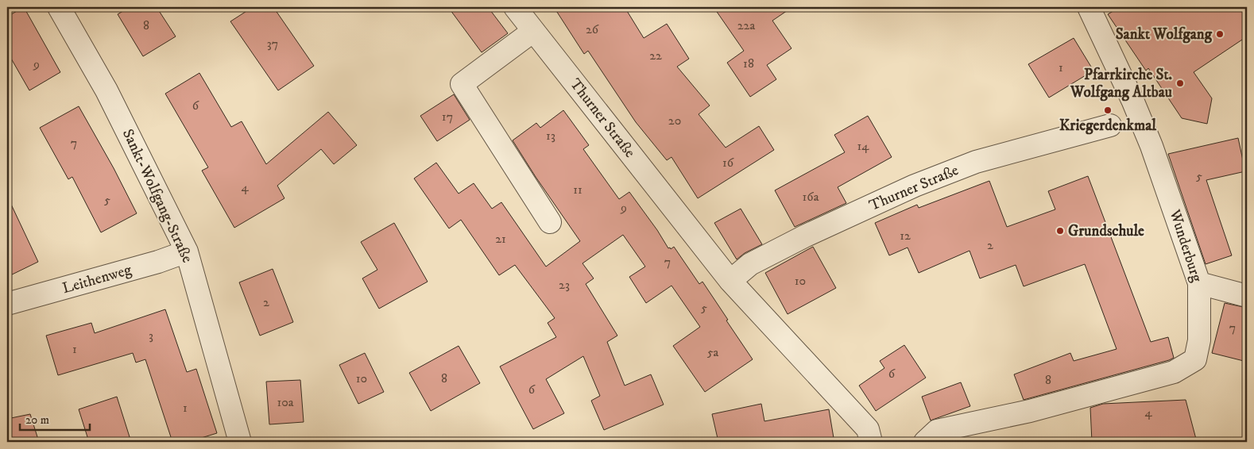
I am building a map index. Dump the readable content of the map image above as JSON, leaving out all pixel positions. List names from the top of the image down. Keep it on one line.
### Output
{"streets":{"street":["Thurner Straße","Sankt-Wolfgang-Straße","Wunderburg","Leithenweg"]},"crossings":[["Sankt-Wolfgang-Straße","Leithenweg"]],"places":["Sankt Wolfgang","Pfarrkirche St. Wolfgang Altbau","Kriegerdenkmal","Grundschule"],"house_numbers":["8","22a","26","37","22","18","9","1","6","17","20","13","7","14","16","5","4","11","16a","5","9","12","21","2","7","10","23","2","5","7","3","1","5a","6","10","8","8","6","10a","1","4"],"scale_bar":"20 m"}
